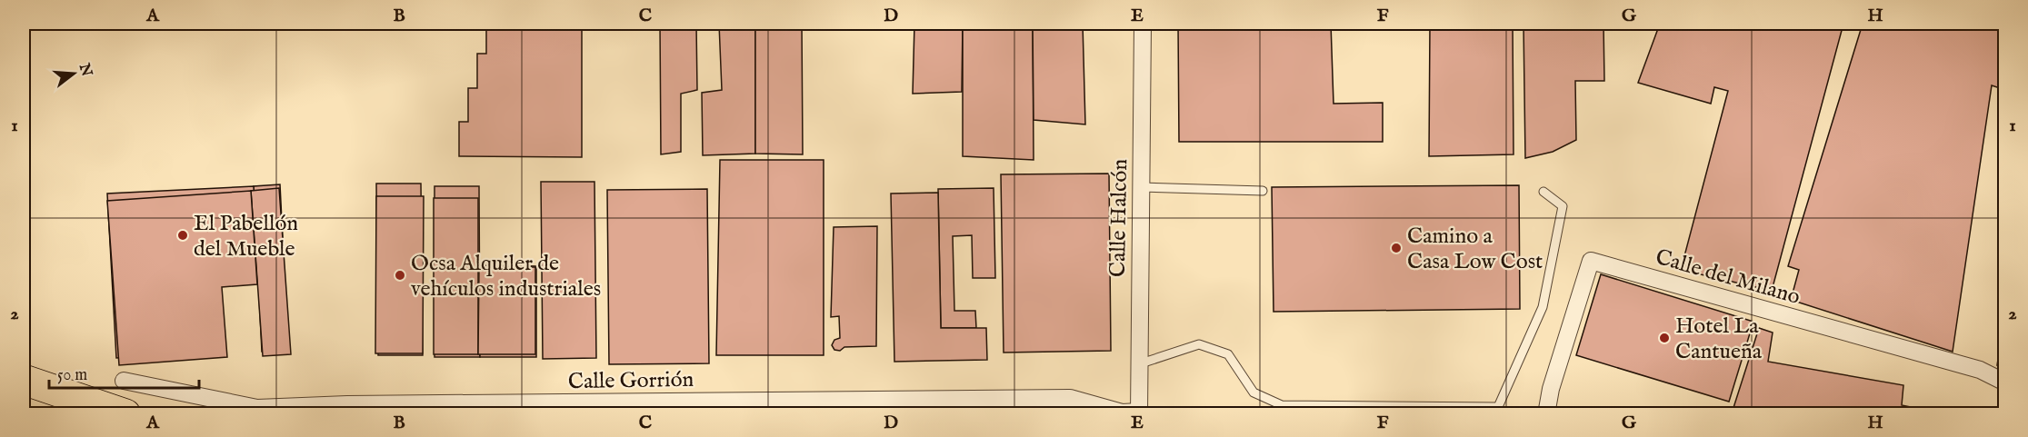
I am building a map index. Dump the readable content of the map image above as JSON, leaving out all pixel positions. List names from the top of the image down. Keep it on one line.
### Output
{"streets":{"street":["Calle Halcón","Calle del Milano","Calle Gorrión"]},"crossings":[["Calle Halcón","Calle Gorrión"]],"places":["El Pabellón del Mueble","Camino a Casa Low Cost","Ocsa Alquiler de vehículos industriales","Hotel La Cantueña"],"scale_bar":"50 m","north":"right","grid":{"columns":["A","B","C","D","E","F","G","H"],"rows":["1","2"]}}
